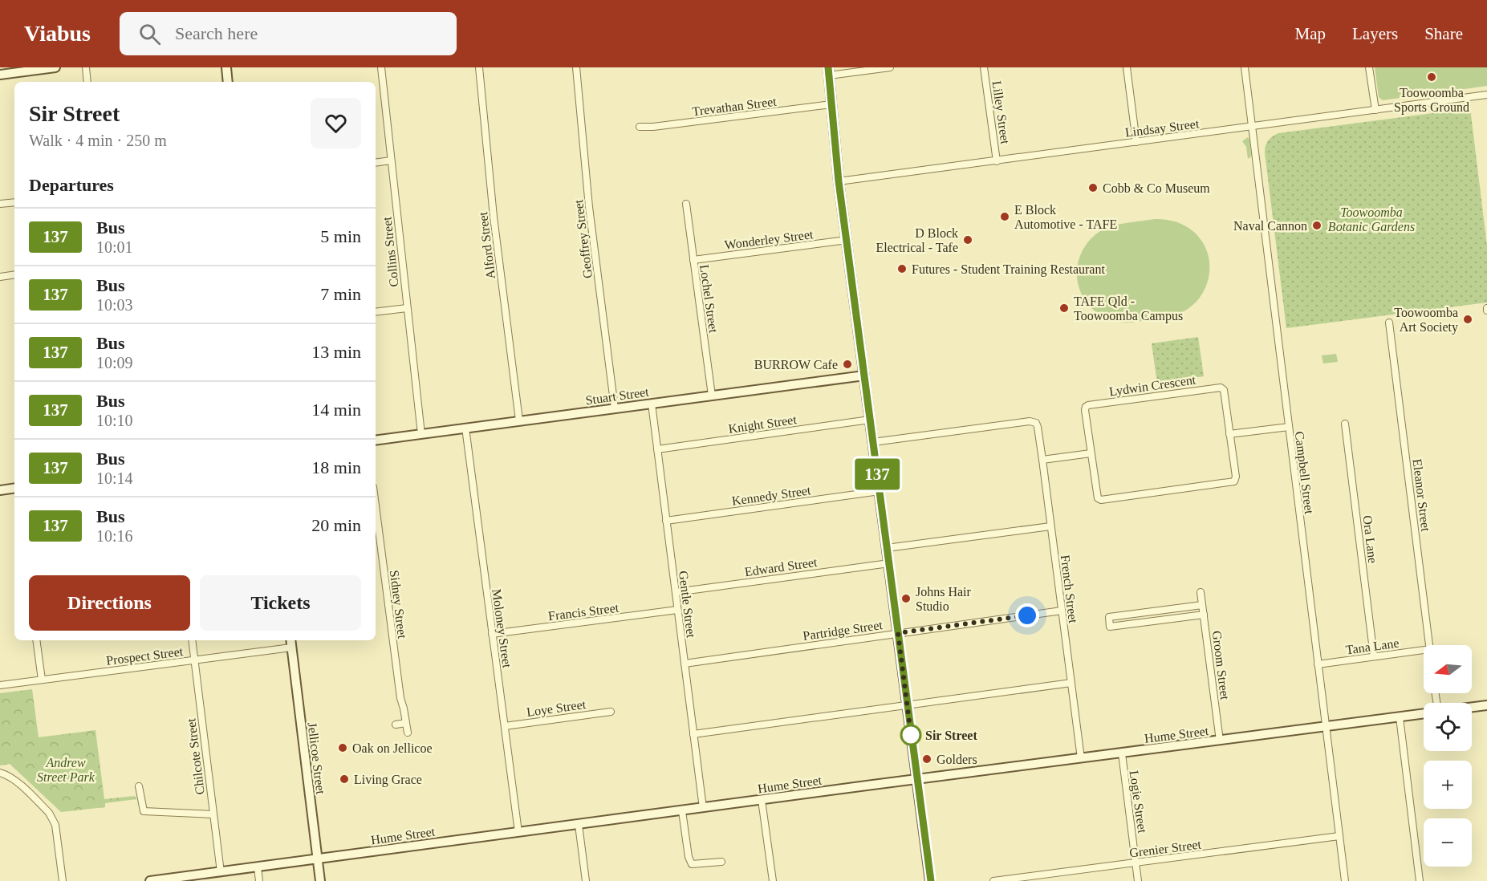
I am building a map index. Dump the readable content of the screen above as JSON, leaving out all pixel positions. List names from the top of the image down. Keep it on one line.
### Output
{"streets":{"street":["Trevathan Street","Lilley Street","Lindsay Street","Geoffrey Street","Wonderley Street","Alford Street","Collins Street","Lochel Street","Lydwin Crescent","Stuart Street","Knight Street","Campbell Street","Kennedy Street","Eleanor Street","Ora Lane","Edward Street","French Street","Sidney Street","Gentle Street","Francis Street","Moloney Street","Partridge Street","Tana Lane","Prospect Street","Groom Street","Loye Street","Hume Street","Chilcote Street","Jellicoe Street","Logie Street","Grenier Street"]},"crossings":[["Lilley Street","Lindsay Street"],["Lindsay Street","Campbell Street"],["Geoffrey Street","Stuart Street"],["Wonderley Street","Lochel Street"],["Alford Street","Stuart Street"],["Collins Street","Stuart Street"],["Lochel Street","Stuart Street"],["Stuart Street","Gentle Street"],["Stuart Street","Moloney Street"],["Knight Street","Gentle Street"],["Campbell Street","Tana Lane"],["Campbell Street","Hume Street"],["Campbell Street","Grenier Street"],["Kennedy Street","Gentle Street"],["Ora Lane","Tana Lane"],["Edward Street","Gentle Street"],["French Street","Partridge Street"],["French Street","Hume Street"],["Gentle Street","Francis Street"],["Gentle Street","Partridge Street"],["Gentle Street","Hume Street"],["Francis Street","Moloney Street"],["Moloney Street","Loye Street"],["Moloney Street","Hume Street"],["Prospect Street","Chilcote Street"],["Prospect Street","Jellicoe Street"],["Groom Street","Hume Street"],["Hume Street","Chilcote Street"],["Hume Street","Jellicoe Street"],["Hume Street","Logie Street"],["Logie Street","Grenier Street"]],"parks":["Toowoomba Botanic Gardens","Andrew Street Park"],"places":["Toowoomba Sports Ground","Cobb & Co Museum","E Block Automotive - TAFE","Naval Cannon","D Block Electrical - Tafe","Futures - Student Training Restaurant","TAFE Qld - Toowoomba Campus","Toowoomba Art Society","BURROW Cafe","Johns Hair Studio","Sir Street","Oak on Jellicoe","Golders","Living Grace"],"lines":["bus line 137"],"north":"left","page":{"header":"Viabus","search":"Search here","nav":["Map","Layers","Share"],"on_map":"137","heading":[["Sir Street","Walk · 4 min · 250 m"],"Departures"],"list":[{"mark":"137","name":"Bus","note":"10:01","value":"5 min"},{"mark":"137","name":"Bus","note":"10:03","value":"7 min"},{"mark":"137","name":"Bus","note":"10:09","value":"13 min"},{"mark":"137","name":"Bus","note":"10:10","value":"14 min"},{"mark":"137","name":"Bus","note":"10:14","value":"18 min"},{"mark":"137","name":"Bus","note":"10:16","value":"20 min"}],"buttons":["Directions","Tickets"],"map_buttons":["+","−"]}}
